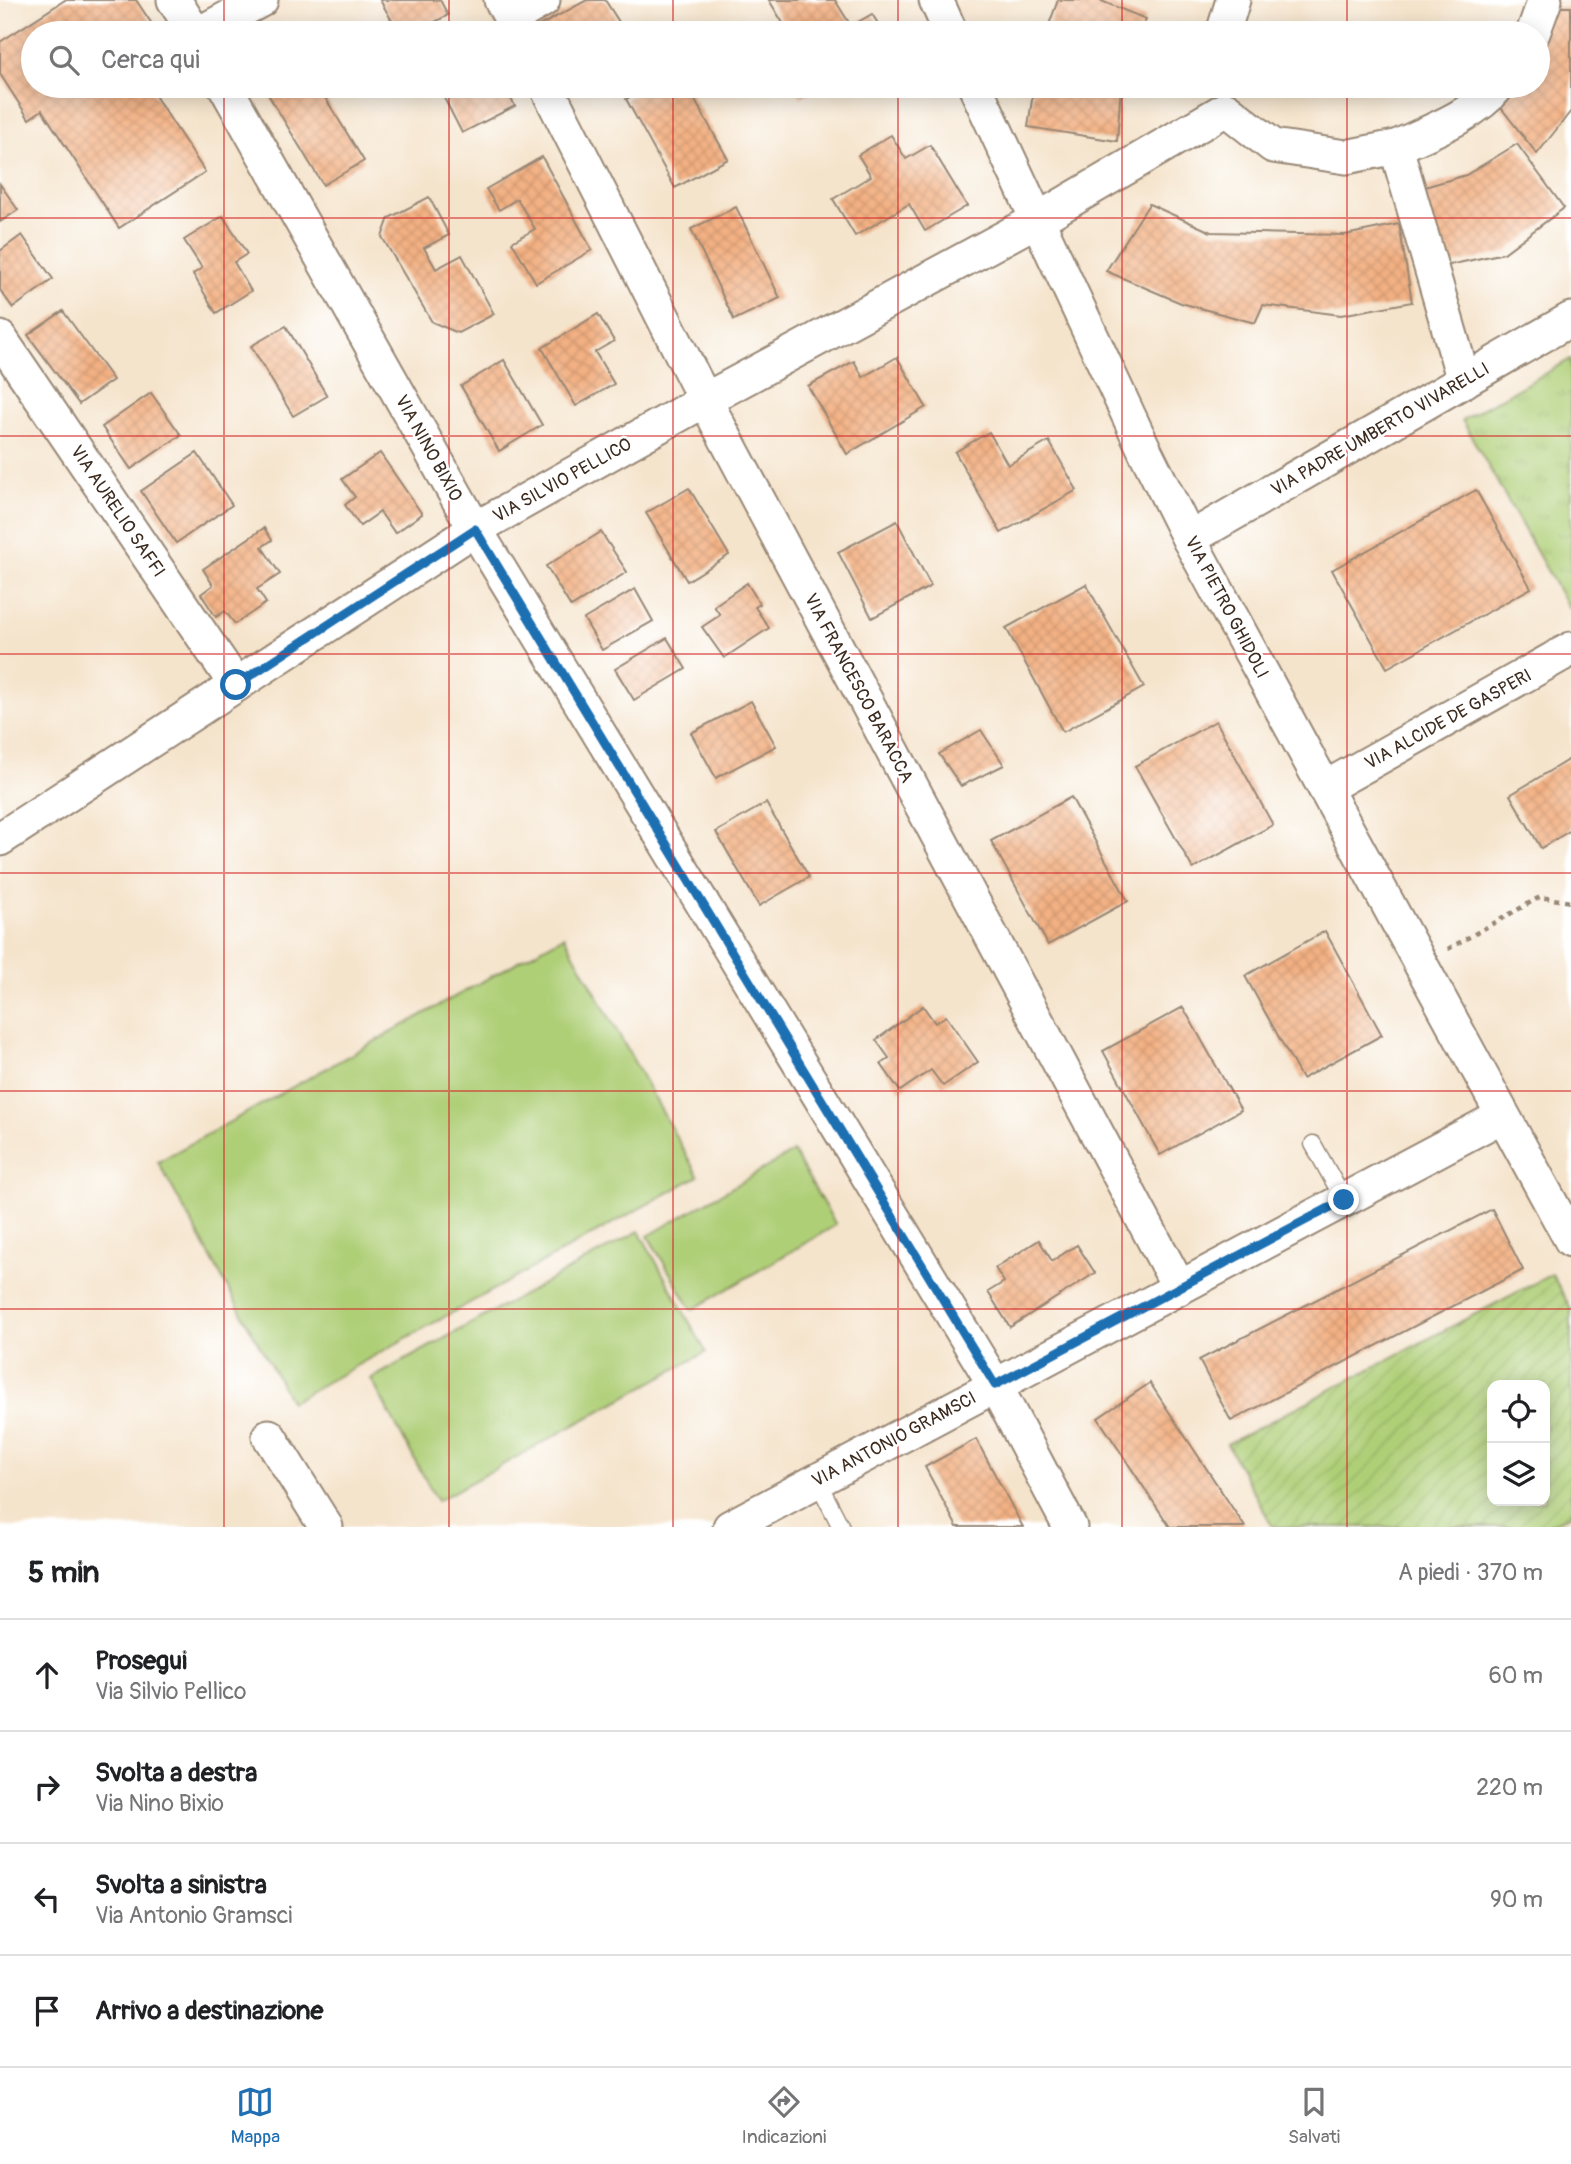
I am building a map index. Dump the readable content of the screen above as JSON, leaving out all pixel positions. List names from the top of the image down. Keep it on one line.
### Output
{"streets":{"street":["VIA PADRE UMBERTO VIVARELLI","VIA NINO BIXIO","VIA SILVIO PELLICO","VIA AURELIO SAFFI","VIA PIETRO GHIDOLI","VIA FRANCESCO BARACCA","VIA ALCIDE DE GASPERI","VIA ANTONIO GRAMSCI"]},"crossings":[["VIA PADRE UMBERTO VIVARELLI","VIA PIETRO GHIDOLI"],["VIA NINO BIXIO","VIA SILVIO PELLICO"],["VIA NINO BIXIO","VIA ANTONIO GRAMSCI"],["VIA SILVIO PELLICO","VIA AURELIO SAFFI"],["VIA SILVIO PELLICO","VIA PIETRO GHIDOLI"],["VIA SILVIO PELLICO","VIA FRANCESCO BARACCA"],["VIA PIETRO GHIDOLI","VIA ALCIDE DE GASPERI"],["VIA PIETRO GHIDOLI","VIA ANTONIO GRAMSCI"],["VIA FRANCESCO BARACCA","VIA ANTONIO GRAMSCI"]],"page":{"search":"Cerca qui","heading":["5 min","A piedi · 370 m"],"list":[["Prosegui","Via Silvio Pellico","60 m"],["Svolta a destra","Via Nino Bixio","220 m"],["Svolta a sinistra","Via Antonio Gramsci","90 m"],"Arrivo a destinazione"],"nav":["Mappa","Indicazioni","Salvati"]}}
